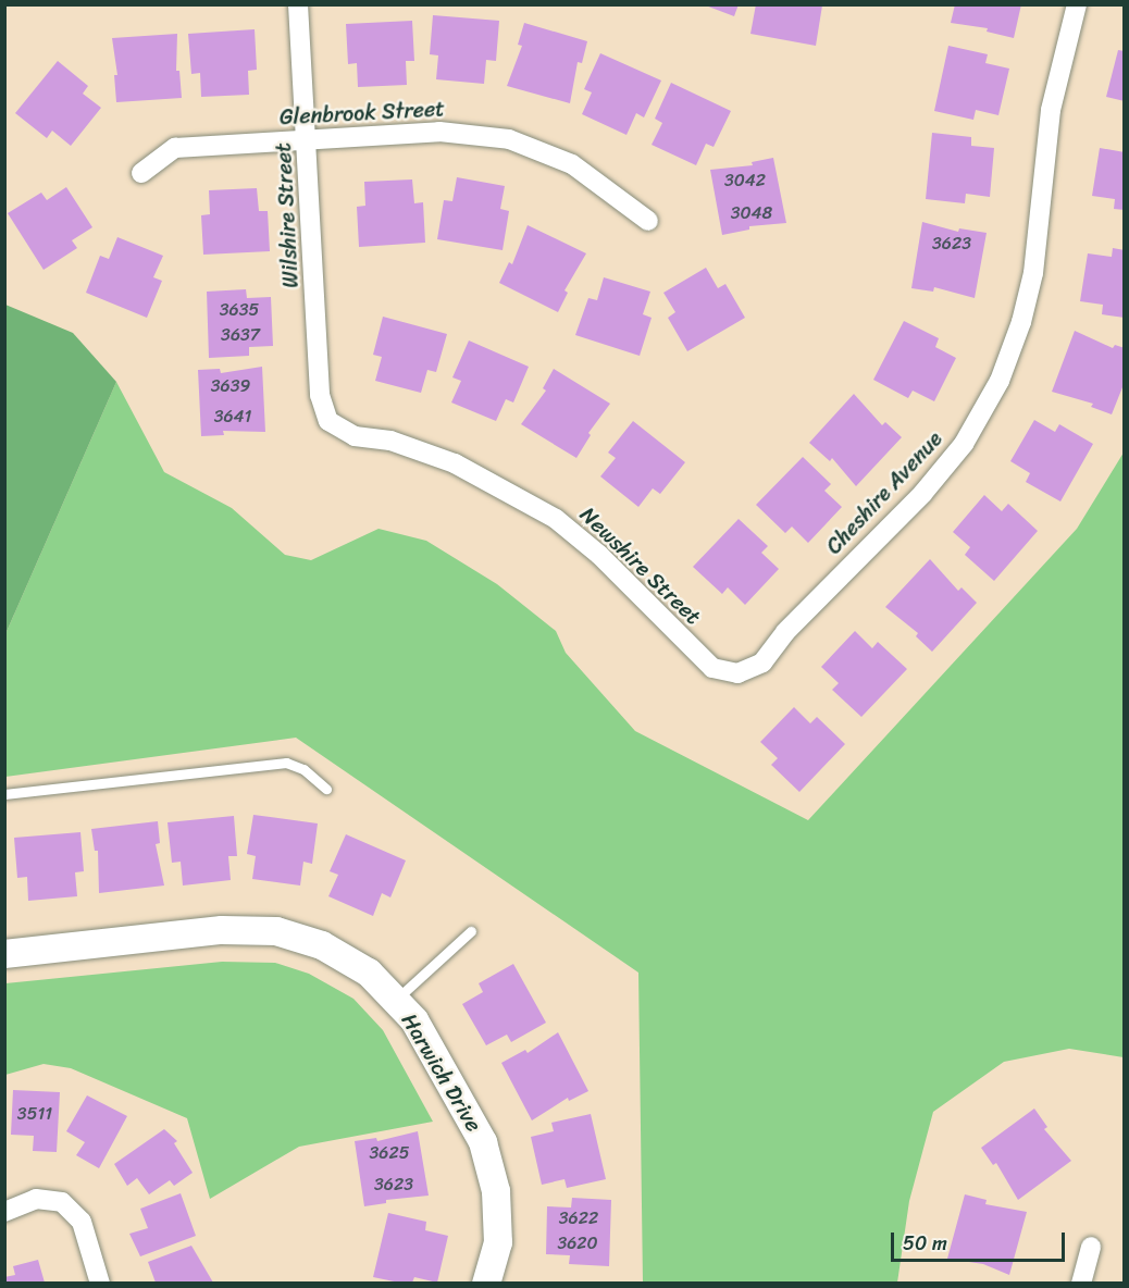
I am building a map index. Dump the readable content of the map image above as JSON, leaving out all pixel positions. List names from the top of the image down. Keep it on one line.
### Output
{"streets":{"street":["Glenbrook Street","Wilshire Street","Cheshire Avenue","Newshire Street","Harwich Drive"]},"crossings":[["Glenbrook Street","Wilshire Street"],["Wilshire Street","Newshire Street"],["Cheshire Avenue","Newshire Street"]],"house_numbers":["3042","3048","3623","3635","3637","3639","3641","3511","3625","3623","3622","3620"],"scale_bar":"50 m"}
